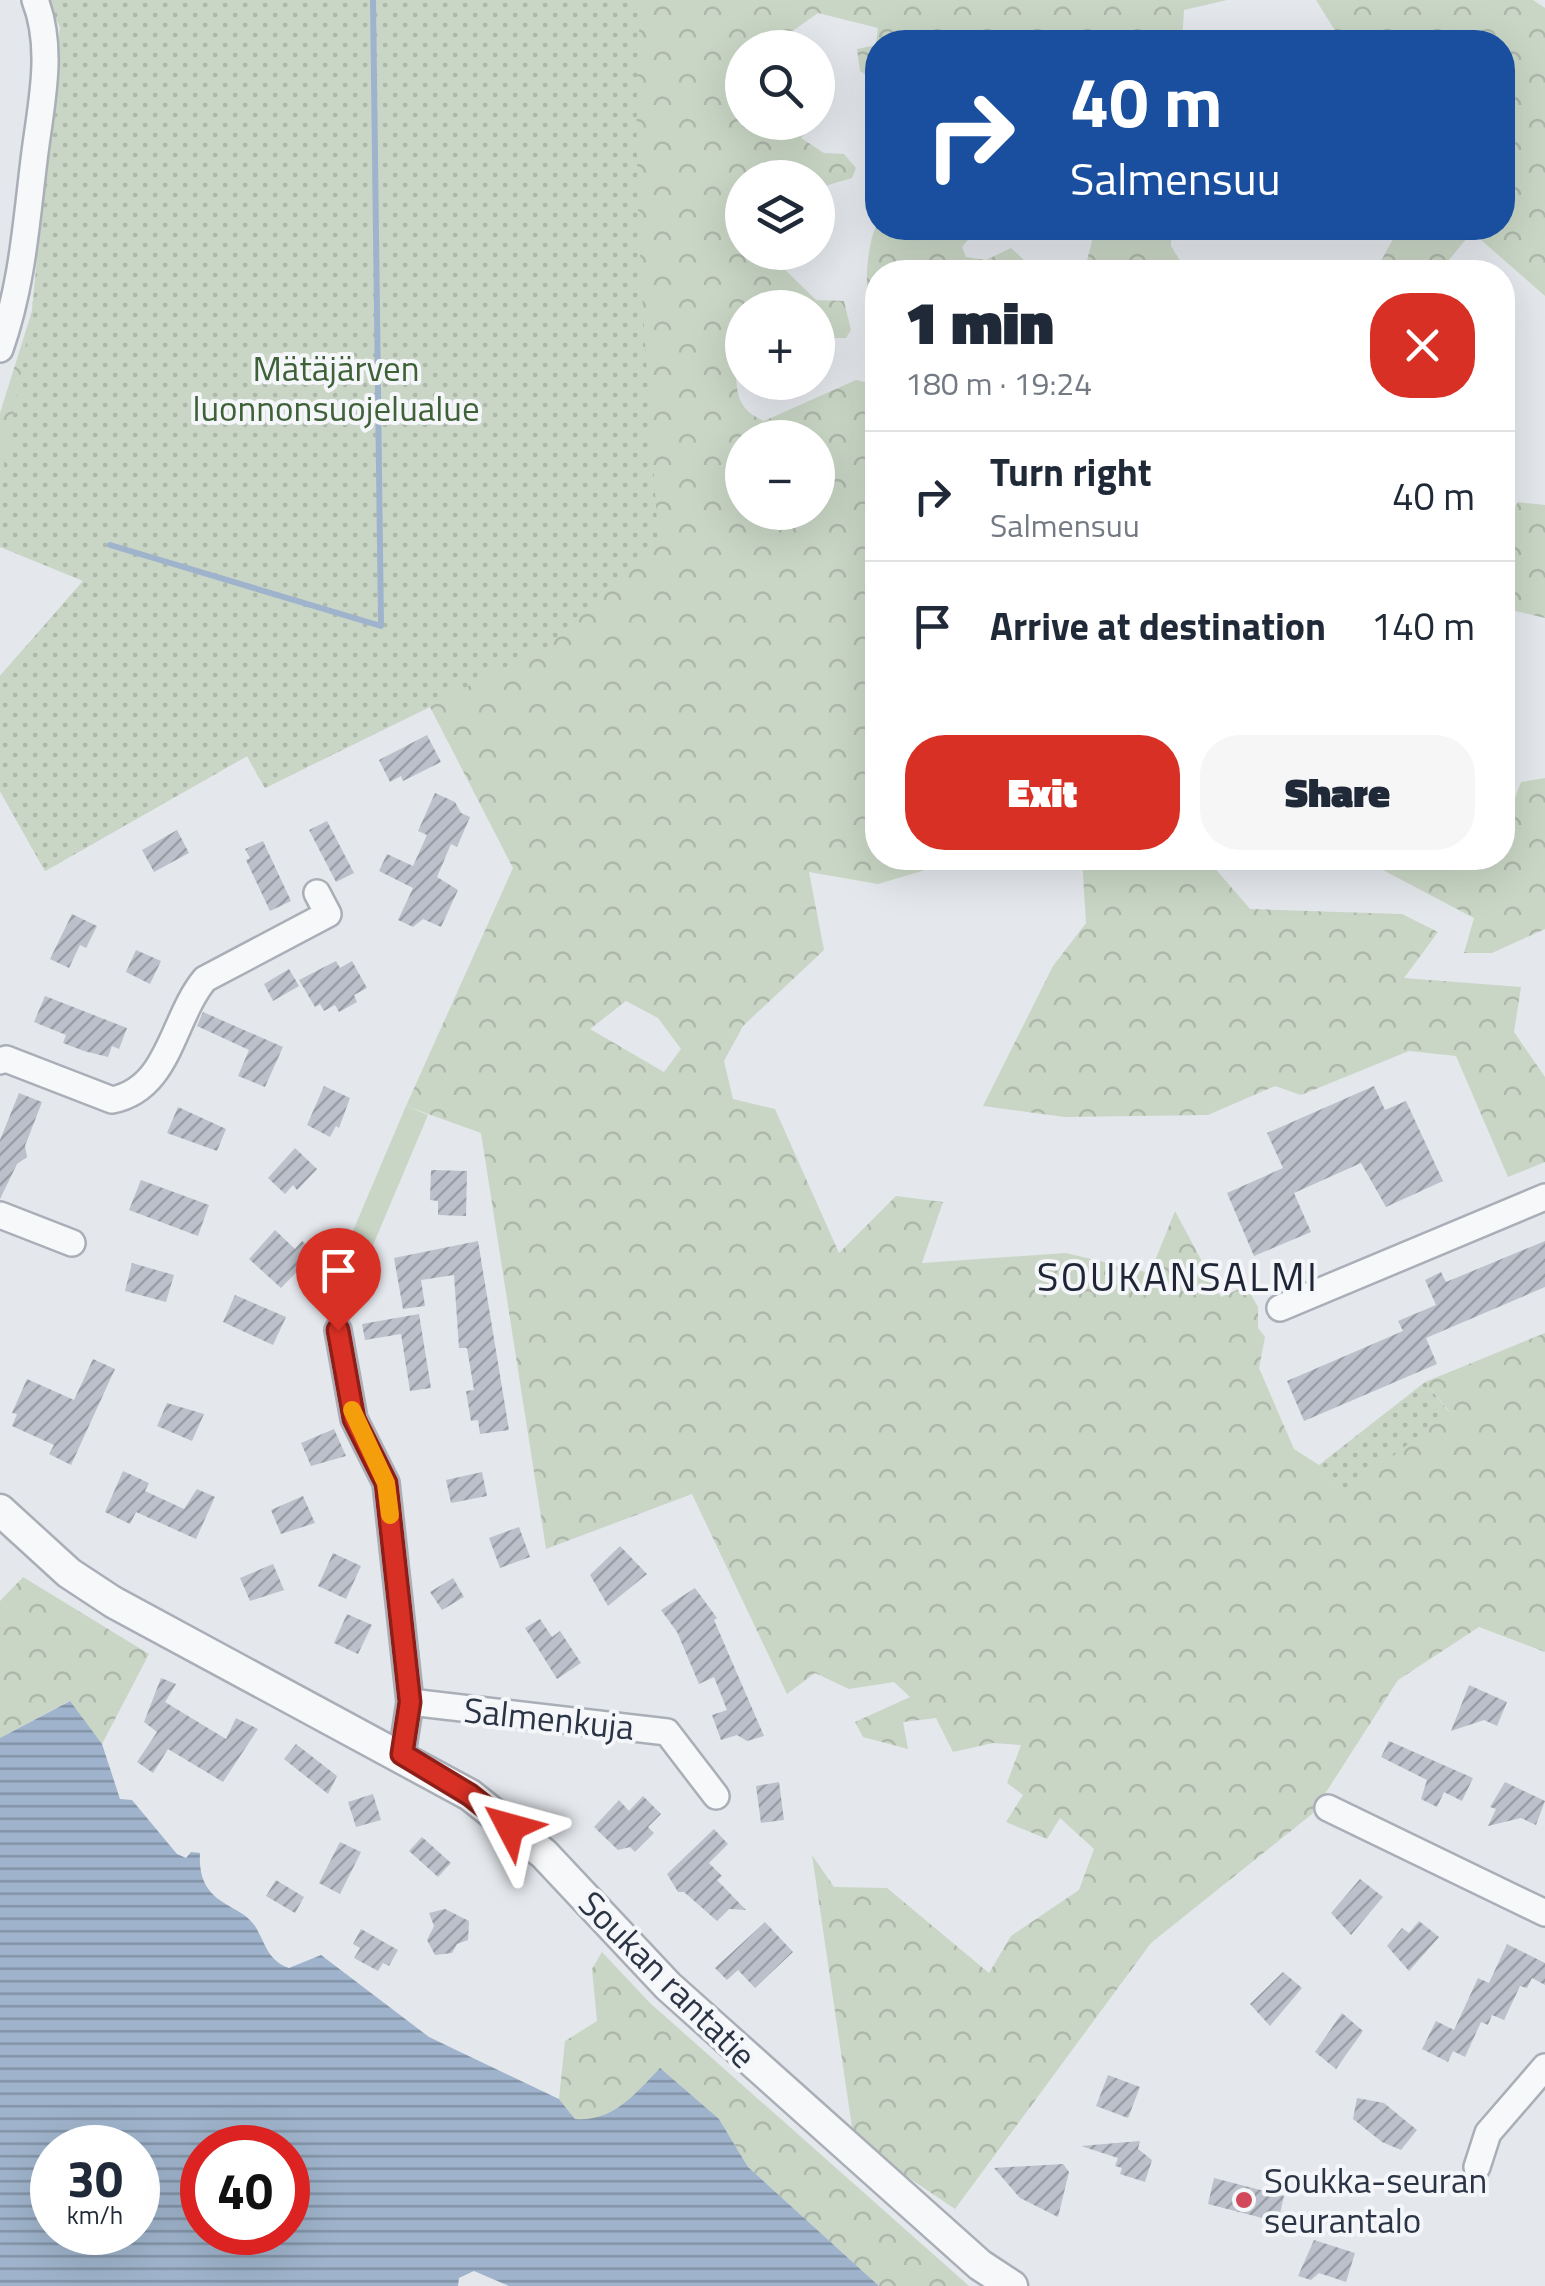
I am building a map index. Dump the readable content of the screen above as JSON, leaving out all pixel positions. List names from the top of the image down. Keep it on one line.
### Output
{"streets":{"street":["Salmenkuja","Soukan rantatie"]},"districts":["SOUKANSALMI"],"parks":["Mätäjärven luonnonsuojelualue"],"places":["Soukka-seuran seurantalo"],"page":{"map_buttons":["+","−"],"turn":["40 m","Salmensuu"],"heading":["1 min","180 m · 19:24"],"list":[{"name":"Turn right","note":"Salmensuu","value":"40 m"},{"name":"Arrive at destination","value":"140 m"}],"buttons":["Exit","Share"],"speed":"30 km/h","limit":"40"}}
